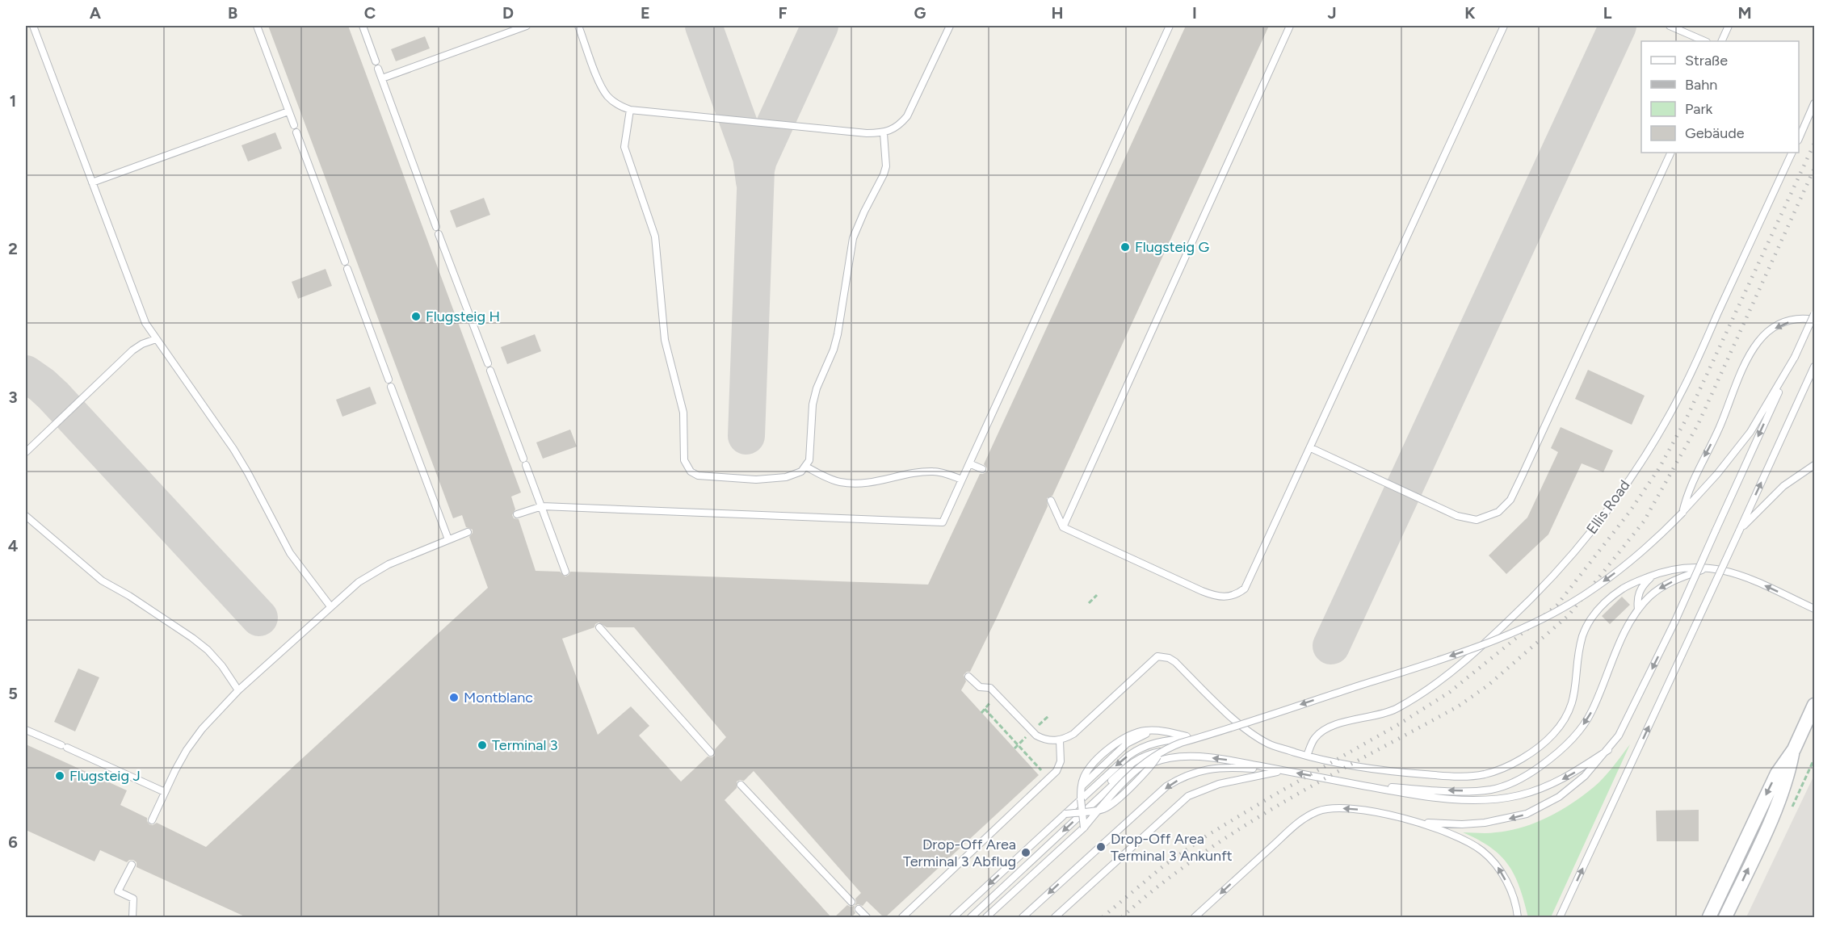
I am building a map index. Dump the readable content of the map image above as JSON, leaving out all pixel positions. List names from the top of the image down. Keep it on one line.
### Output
{"streets":{"lane":["Ellis Road"]},"places":["Flugsteig G","Flugsteig H","Montblanc","Terminal 3","Flugsteig J","Drop-Off Area Terminal 3 Ankunft","Drop-Off Area Terminal 3 Abflug"],"legend":["Straße","Bahn","Park","Gebäude"],"grid":{"columns":["A","B","C","D","E","F","G","H","I","J","K","L","M"],"rows":["1","2","3","4","5","6"]}}
